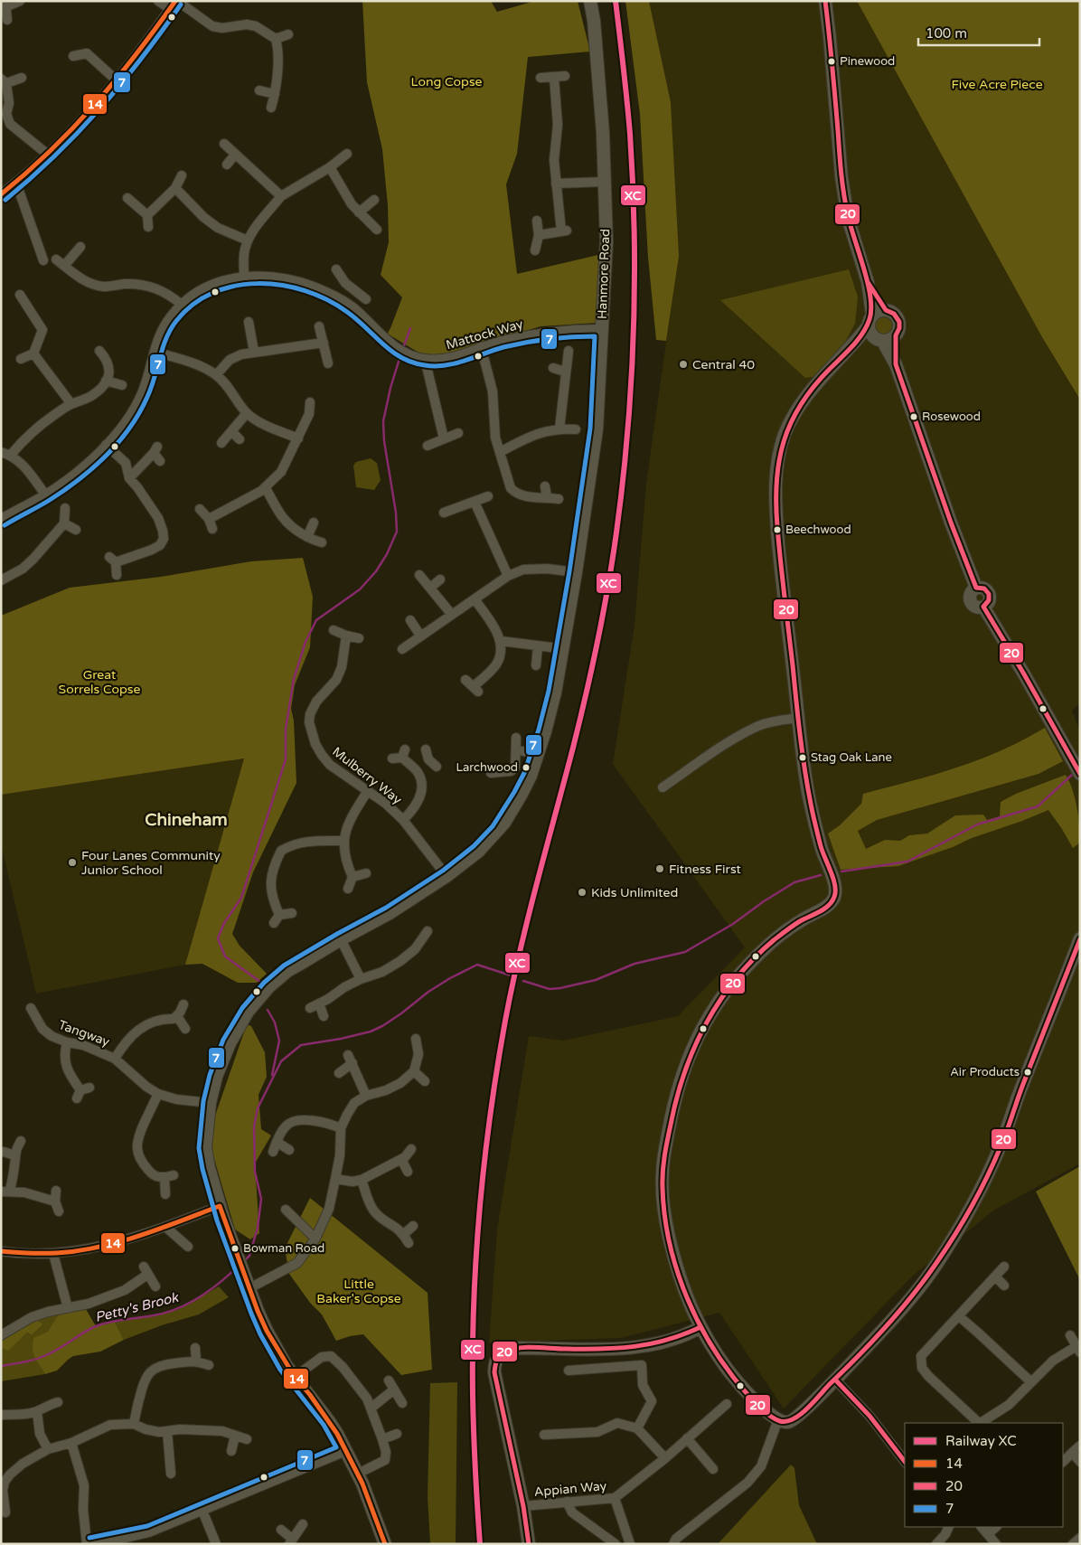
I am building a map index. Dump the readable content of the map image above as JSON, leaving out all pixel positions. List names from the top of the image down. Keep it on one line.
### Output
{"streets":{"street":["Hanmore Road","Mattock Way","Mulberry Way","Tangway","Appian Way"]},"crossings":[["Hanmore Road","Mattock Way"],["Hanmore Road","Mulberry Way"],["Hanmore Road","Tangway"]],"districts":["Chineham"],"water":["Petty's Brook"],"parks":["Long Copse","Five Acre Piece","Great Sorrels Copse","Little Baker's Copse"],"places":["Pinewood","Central 40","Rosewood","Beechwood","Stag Oak Lane","Larchwood","Four Lanes Community Junior School","Fitness First","Kids Unlimited","Air Products","Bowman Road"],"lines":["rail line XC","transit line 14","transit line 20","transit line 7"],"legend":["Railway XC","14","20","7"],"scale_bar":"100 m"}
